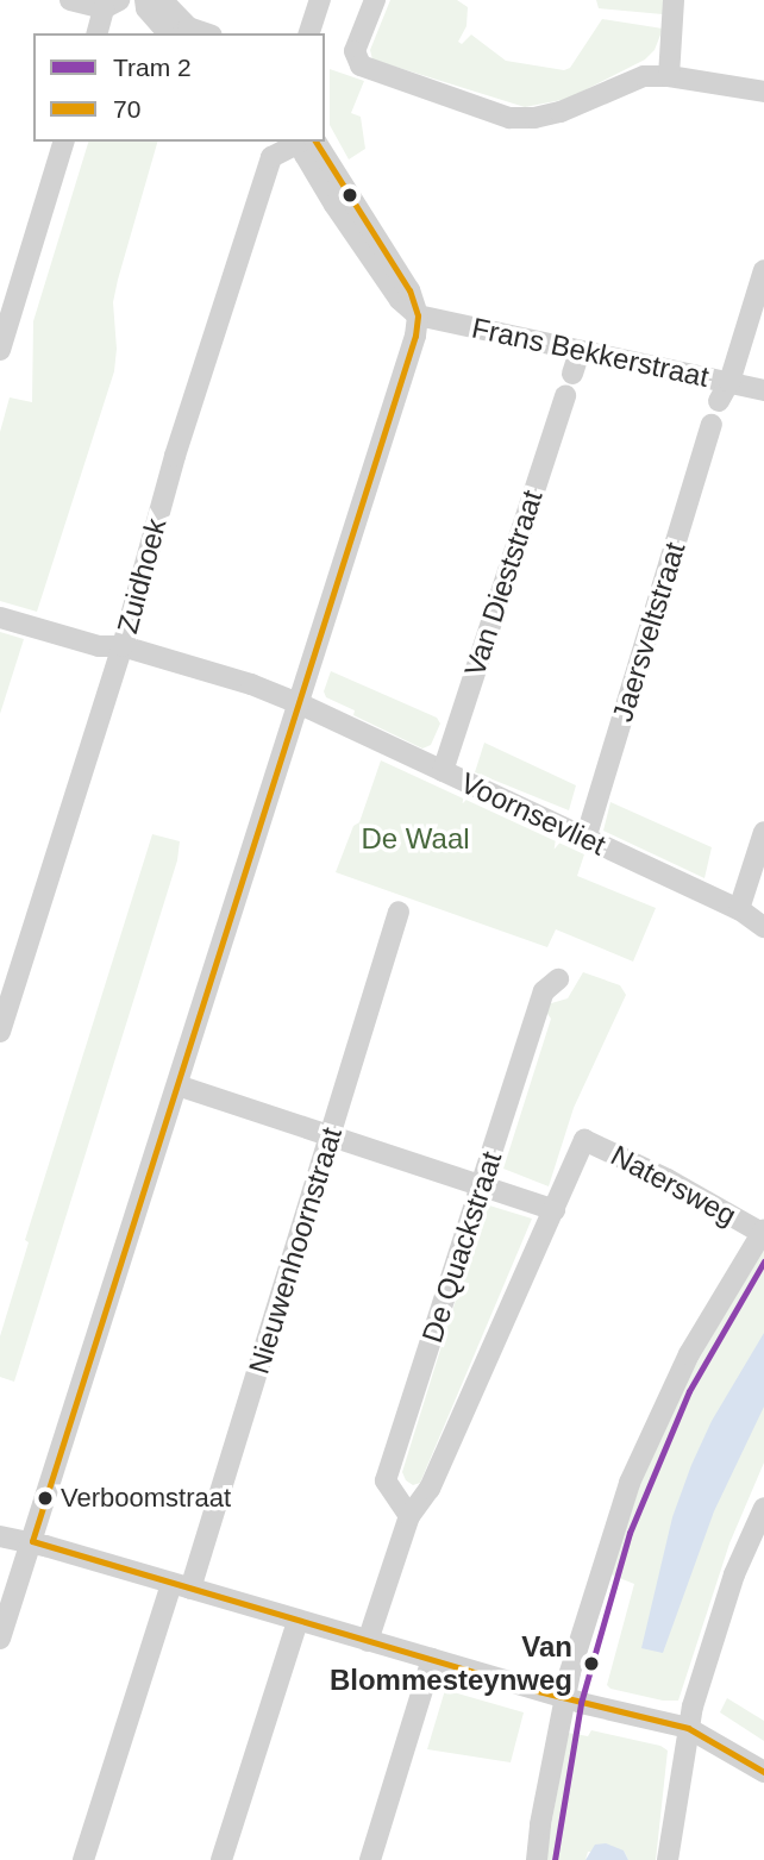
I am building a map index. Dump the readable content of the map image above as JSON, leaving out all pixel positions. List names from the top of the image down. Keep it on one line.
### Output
{"streets":{"street":["Frans Bekkerstraat","Zuidhoek","Van Dieststraat","Jaersveltstraat","Voornsevliet","Natersweg","De Quackstraat","Nieuwenhoornstraat"]},"crossings":[["Zuidhoek","Voornsevliet"],["Van Dieststraat","Voornsevliet"],["Jaersveltstraat","Voornsevliet"],["Natersweg","De Quackstraat"]],"parks":["De Waal"],"places":["Verboomstraat","Van Blommesteynweg"],"lines":["transit line 70","tram line 2"],"legend":["Tram 2","70"]}
